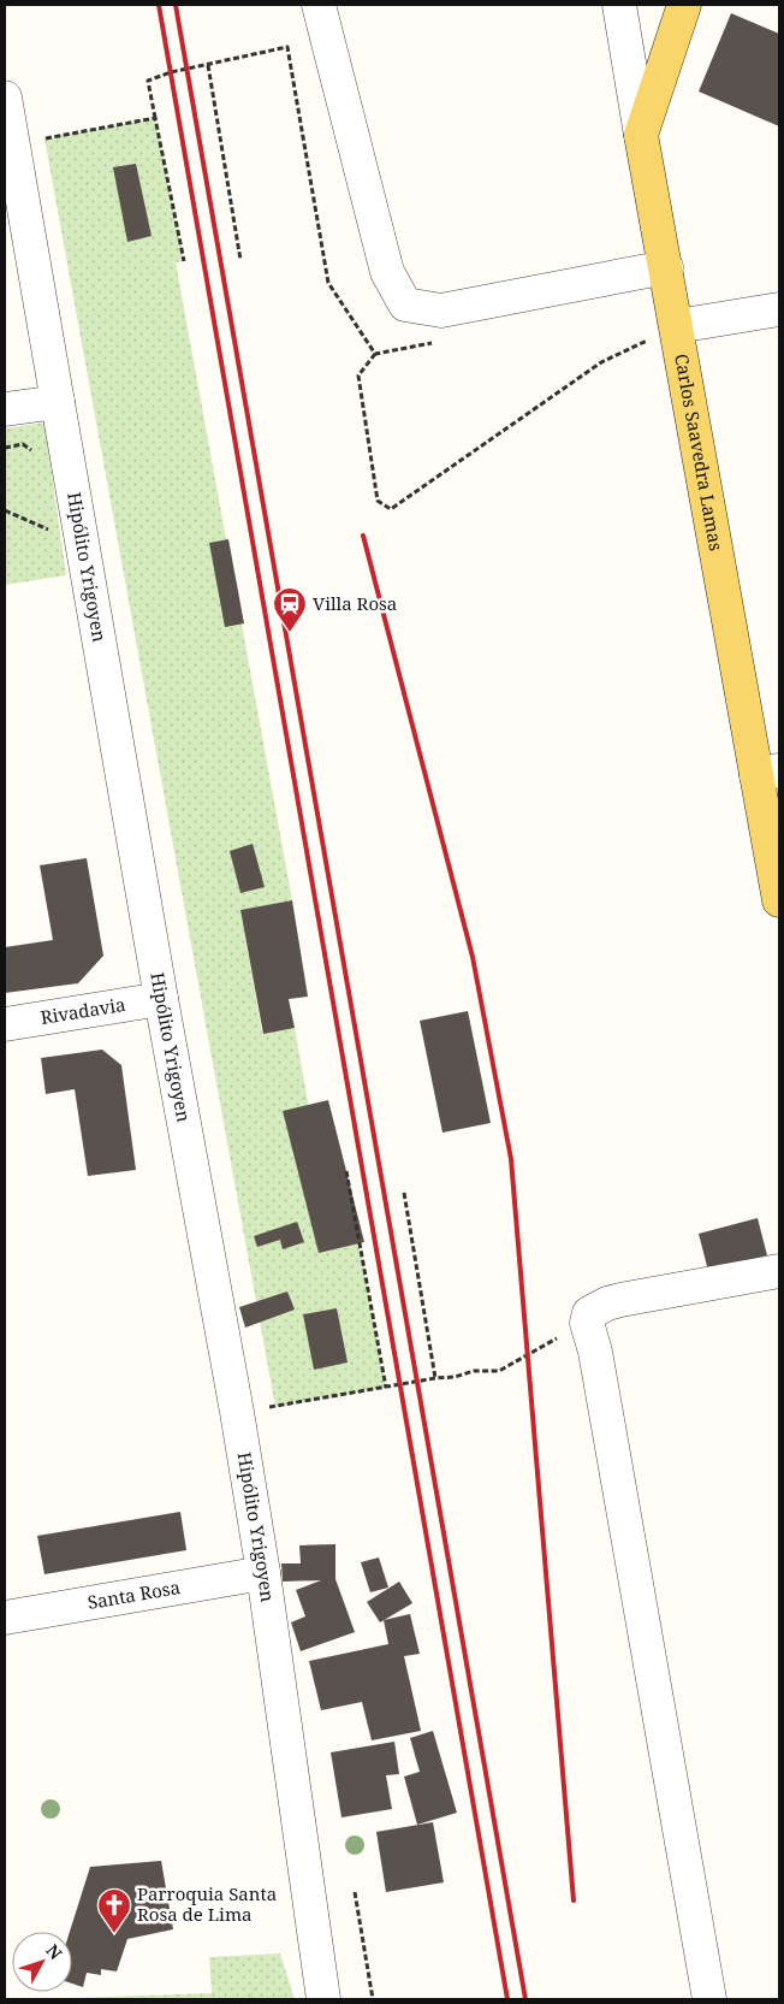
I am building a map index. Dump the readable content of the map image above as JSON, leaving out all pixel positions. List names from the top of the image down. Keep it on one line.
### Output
{"streets":{"main road":["Carlos Saavedra Lamas"],"street":["Hipólito Yrigoyen","Rivadavia","Santa Rosa"]},"crossings":[["Hipólito Yrigoyen","Rivadavia"],["Hipólito Yrigoyen","Santa Rosa"]],"places":{"station":["Villa Rosa"],"church":["Parroquia Santa Rosa de Lima"]},"north":"top right"}
